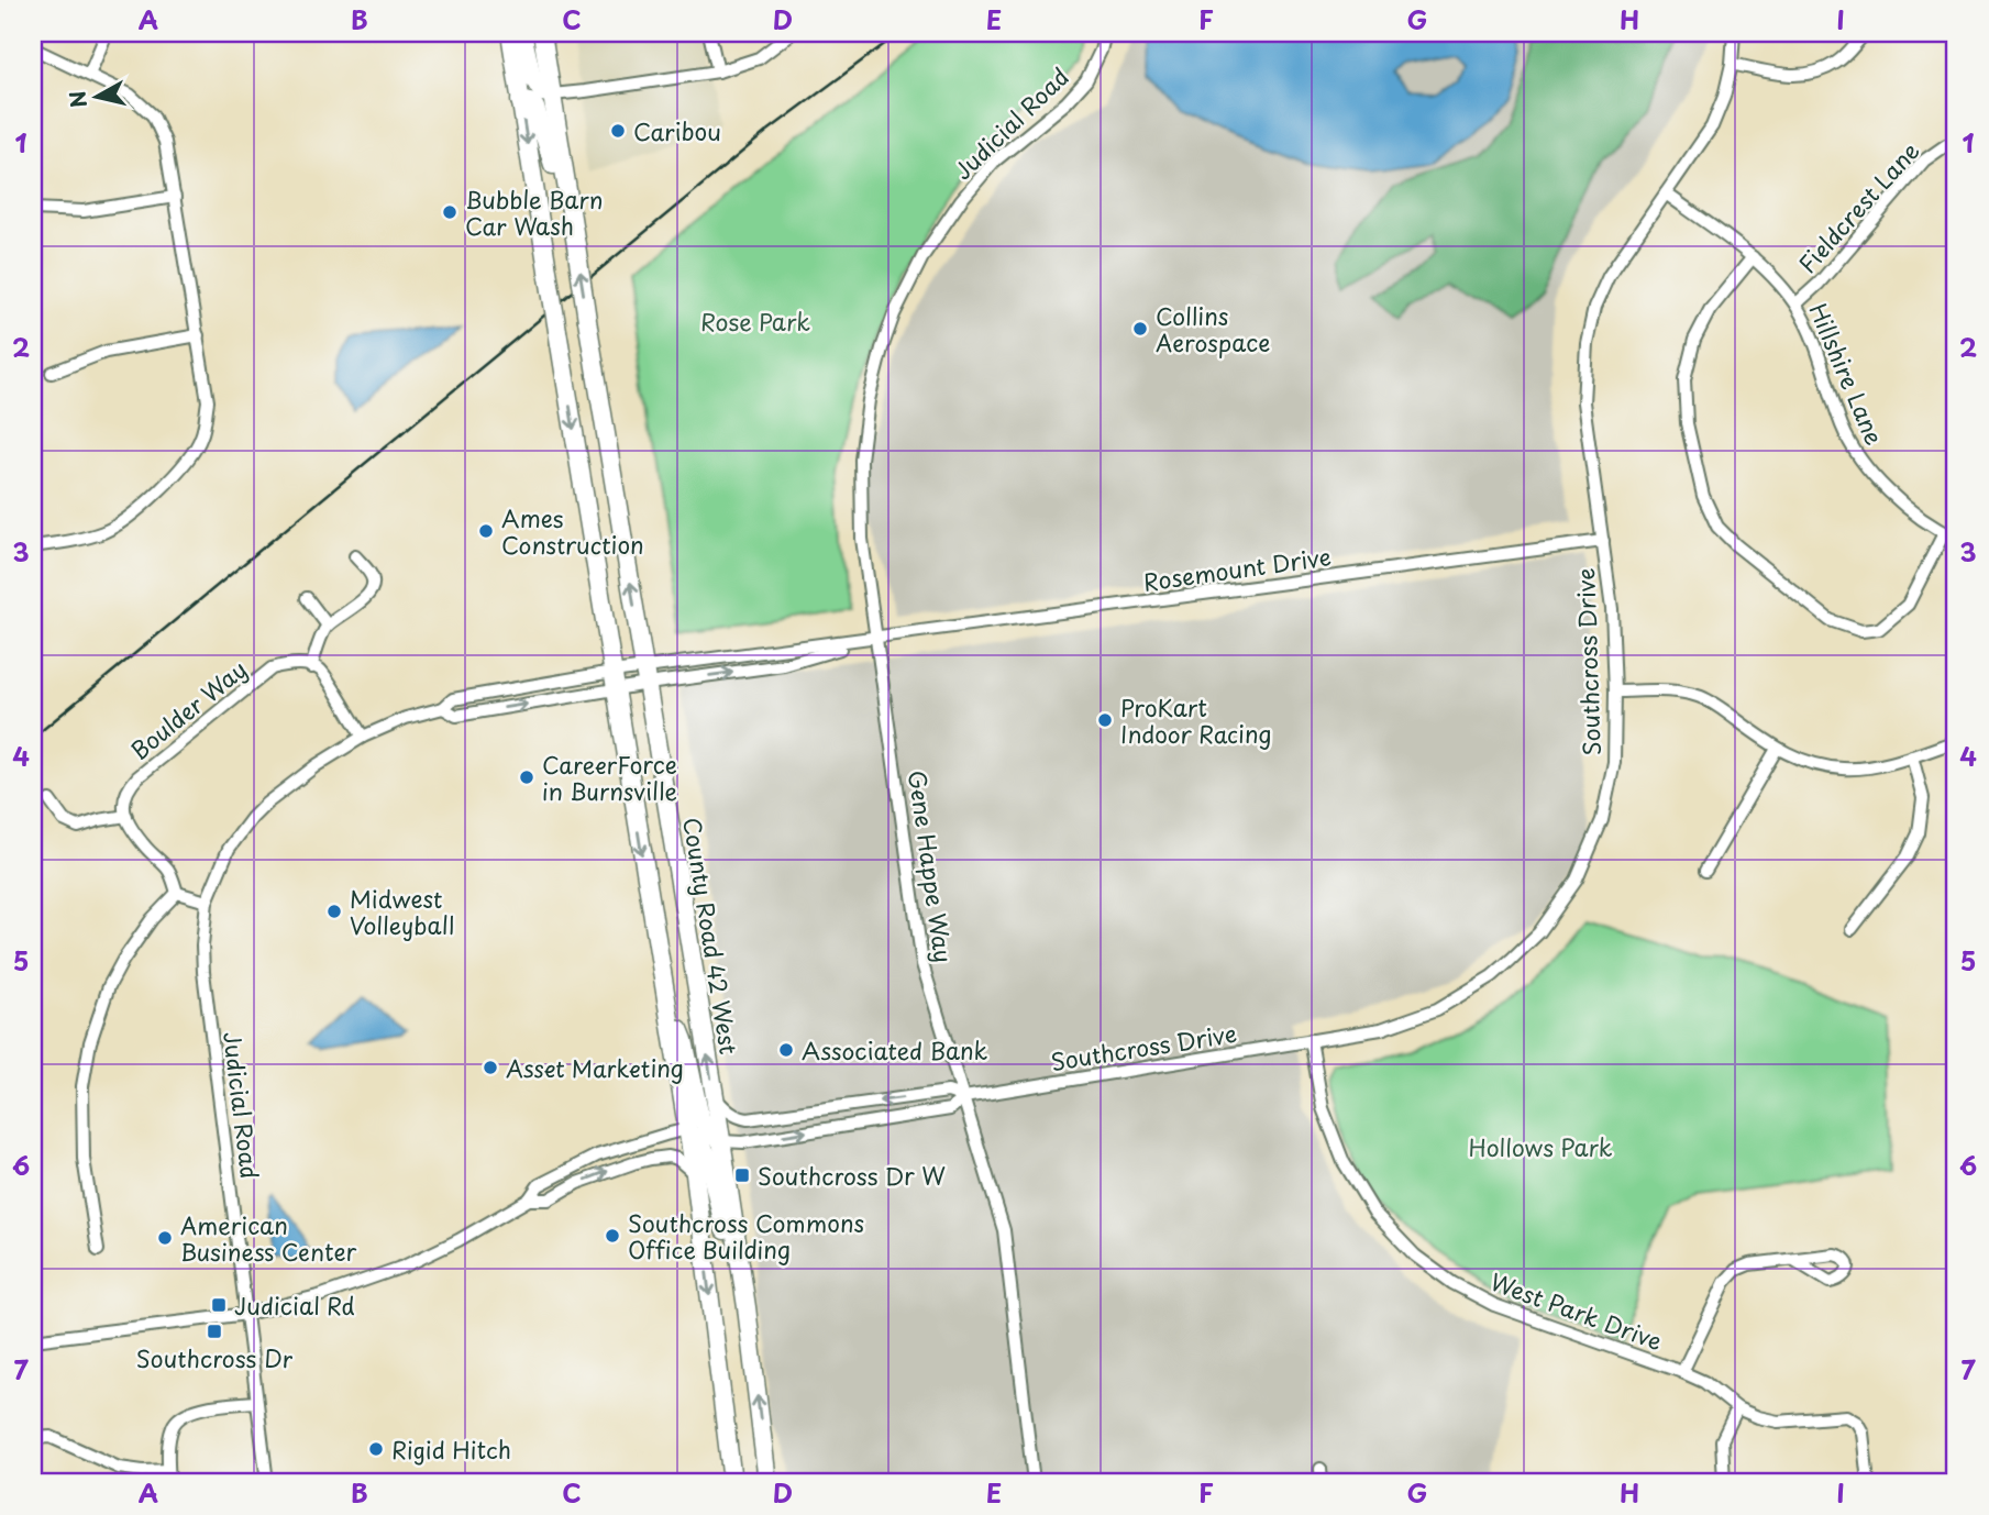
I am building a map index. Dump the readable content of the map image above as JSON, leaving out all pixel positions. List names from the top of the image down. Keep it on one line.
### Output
{"streets":{"highway":["County Road 42 West"],"street":["Judicial Road","Fieldcrest Lane","Hillshire Lane","Rosemount Drive","Southcross Drive","Boulder Way","Gene Happe Way","West Park Drive"]},"crossings":[["Judicial Road","Rosemount Drive"],["Judicial Road","Gene Happe Way"],["Judicial Road","County Road 42 West"],["Fieldcrest Lane","Hillshire Lane"],["Hillshire Lane","Southcross Drive"],["Rosemount Drive","Southcross Drive"],["Rosemount Drive","Gene Happe Way"],["Rosemount Drive","County Road 42 West"],["Southcross Drive","Gene Happe Way"],["Southcross Drive","County Road 42 West"],["Southcross Drive","West Park Drive"]],"parks":["Rose Park","Hollows Park"],"places":{"other":["Caribou","Bubble Barn Car Wash","Collins Aerospace","Ames Construction","ProKart Indoor Racing","CareerForce in Burnsville","Midwest Volleyball","Associated Bank","Asset Marketing","Southcross Commons Office Building","American Business Center","Rigid Hitch"],"transit":["Southcross Dr W","Judicial Rd","Southcross Dr"]},"north":"left","grid":{"columns":["A","B","C","D","E","F","G","H","I"],"rows":["1","2","3","4","5","6","7"]}}
